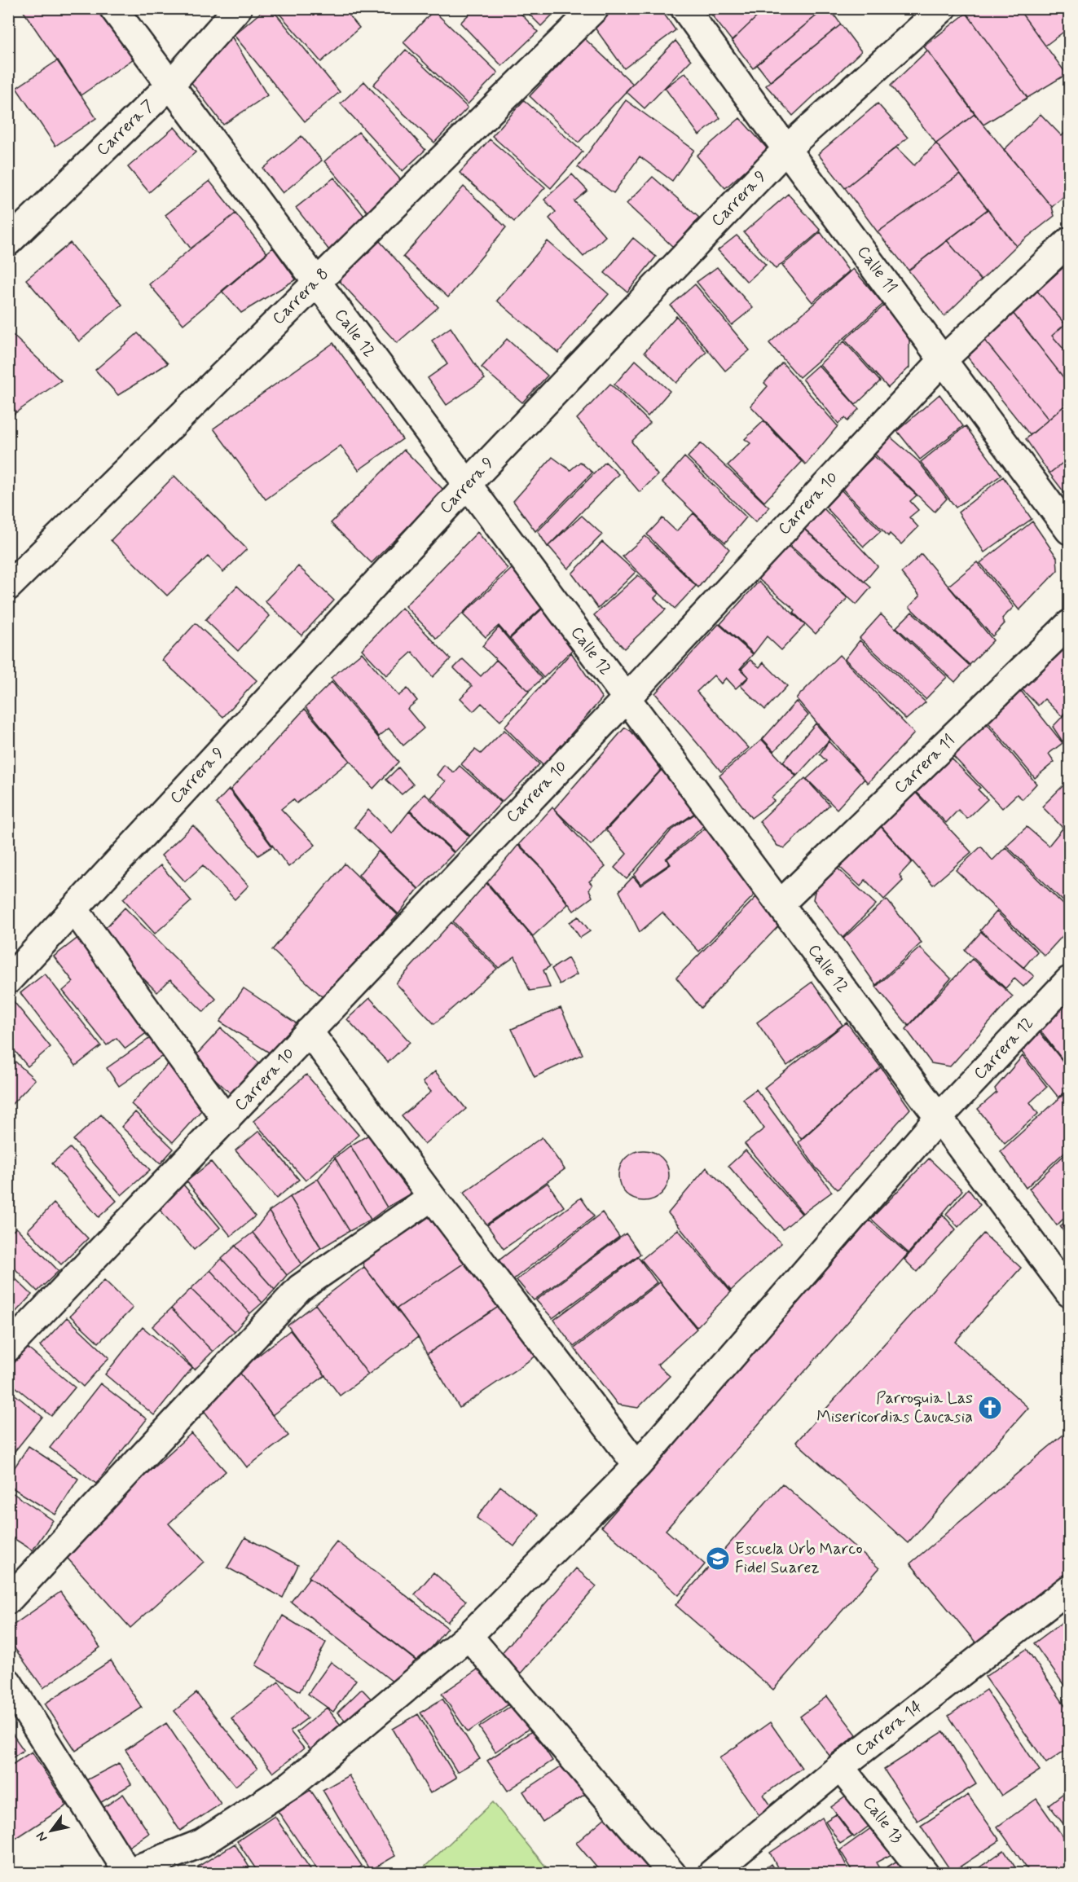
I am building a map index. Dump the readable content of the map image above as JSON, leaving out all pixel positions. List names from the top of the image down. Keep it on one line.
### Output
{"streets":{"street":["Carrera 7","Carrera 9","Calle 11","Carrera 8","Calle 12","Carrera 10","Carrera 11","Carrera 12","Carrera 14","Calle 13"]},"crossings":[["Carrera 7","Calle 12"],["Carrera 9","Calle 11"],["Carrera 9","Calle 12"],["Calle 11","Carrera 10"],["Carrera 8","Calle 12"],["Calle 12","Carrera 10"],["Calle 12","Carrera 11"],["Calle 12","Carrera 12"],["Carrera 14","Calle 13"]],"places":{"church":["Parroquia Las Misericordias Caucasia"],"school or university":["Escuela Urb Marco Fidel Suarez"]},"north":"bottom left"}
